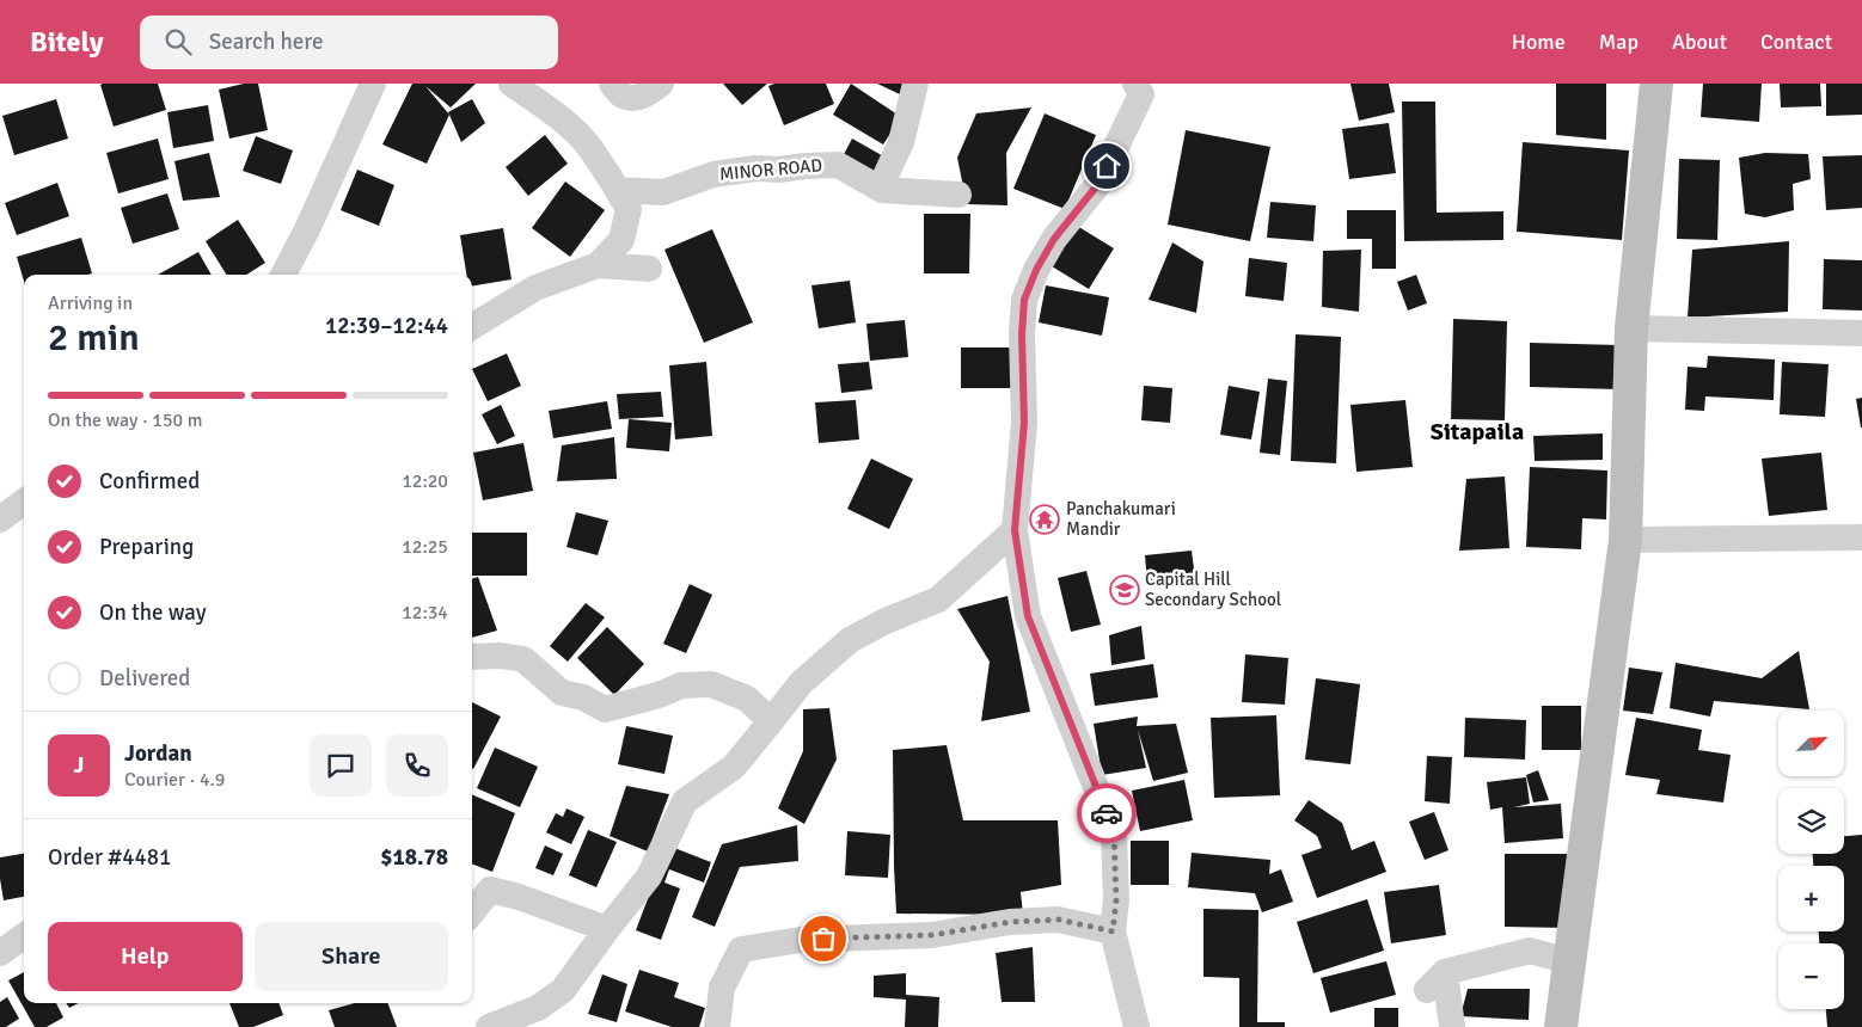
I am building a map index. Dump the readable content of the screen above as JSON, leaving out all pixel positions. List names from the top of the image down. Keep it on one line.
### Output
{"streets":{"street":["MINOR ROAD"]},"districts":["Sitapaila"],"places":{"temple":["Panchakumari Mandir"],"school or university":["Capital Hill Secondary School"]},"north":"top right","page":{"header":"Bitely","search":"Search here","nav":["Home","Map","About","Contact"],"heading":["2 min","Arriving in","12:39–12:44"],"panel":["Jordan","Courier · 4.9","Order #4481","$18.78"],"bar":"On the way · 150 m","list":[["Confirmed","12:20"],["Preparing","12:25"],["On the way","12:34"],"Delivered"],"map_buttons":["+","−"],"round":"J","buttons":["Help","Share"]}}
